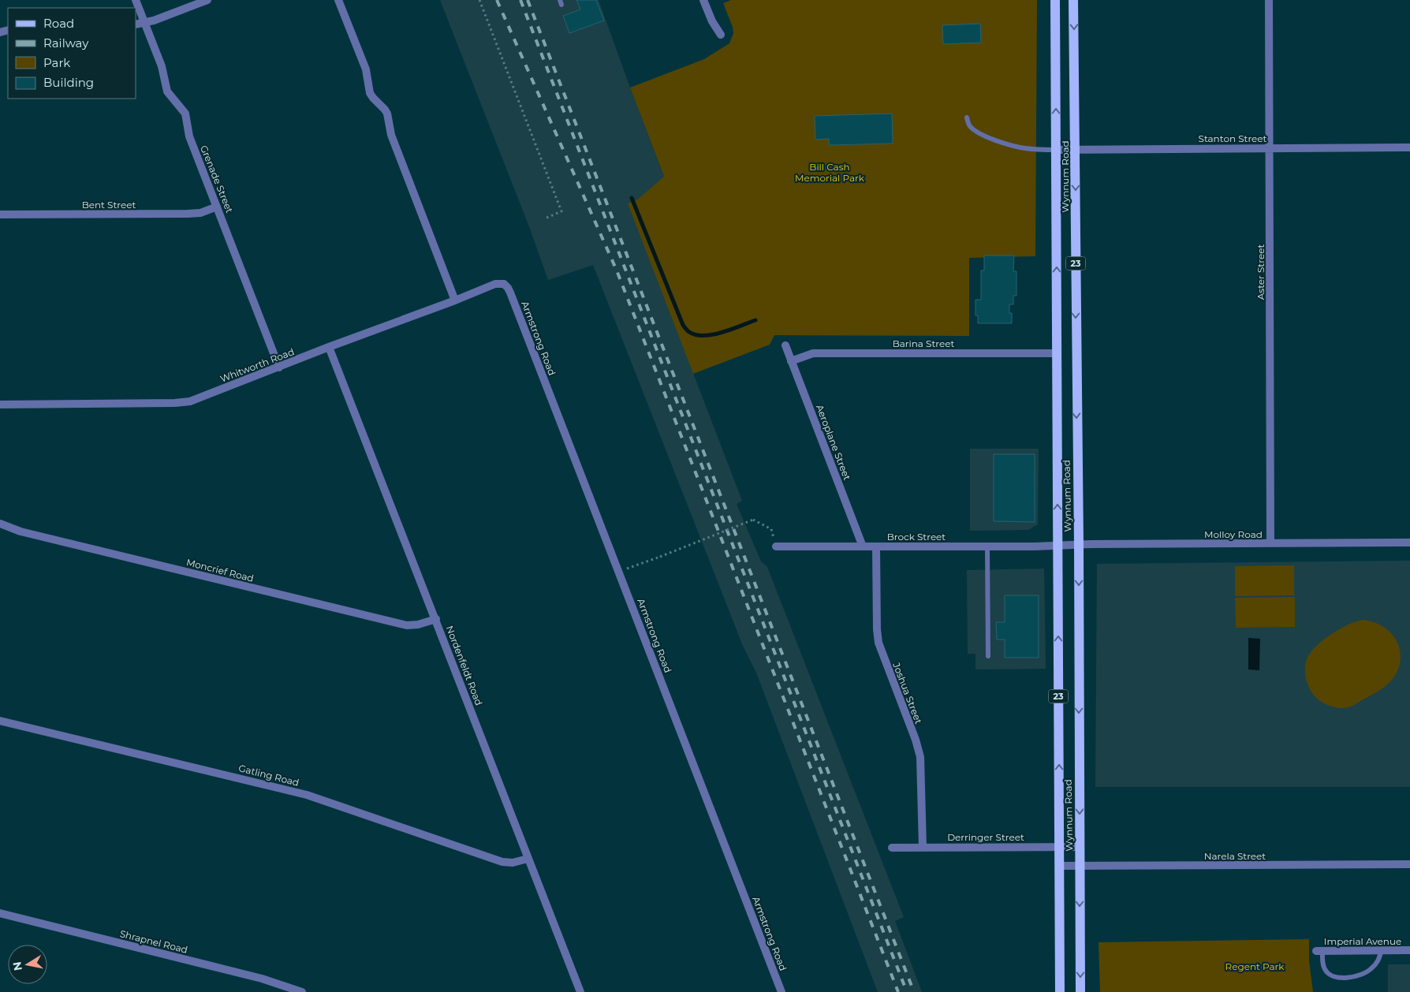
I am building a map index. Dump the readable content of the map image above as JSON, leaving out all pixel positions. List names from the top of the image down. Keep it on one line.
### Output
{"streets":{"main road":["Wynnum Road","23"],"street":["Stanton Street","Grenade Street","Bent Street","Aster Street","Armstrong Road","Barina Street","Whitworth Road","Aeroplane Street","Molloy Road","Brock Street","Moncrief Road","Nordenfeldt Road","Joshua Street","Gatling Road","Derringer Street","Narela Street","Imperial Avenue","Shrapnel Road"]},"crossings":[["Stanton Street","Wynnum Road"],["Stanton Street","Aster Street"],["Wynnum Road","Barina Street"],["Wynnum Road","Molloy Road"],["Wynnum Road","Brock Street"],["Wynnum Road","Derringer Street"],["Wynnum Road","Narela Street"],["Grenade Street","Bent Street"],["Grenade Street","Whitworth Road"],["Aster Street","Molloy Road"],["Armstrong Road","Whitworth Road"],["Barina Street","Aeroplane Street"],["Whitworth Road","Nordenfeldt Road"],["Aeroplane Street","Brock Street"],["Molloy Road","Brock Street"],["Brock Street","Joshua Street"],["Moncrief Road","Nordenfeldt Road"],["Nordenfeldt Road","Gatling Road"],["Joshua Street","Derringer Street"]],"parks":["Bill Cash Memorial Park","Regent Park"],"legend":["Road","Railway","Park","Building"],"north":"left"}
